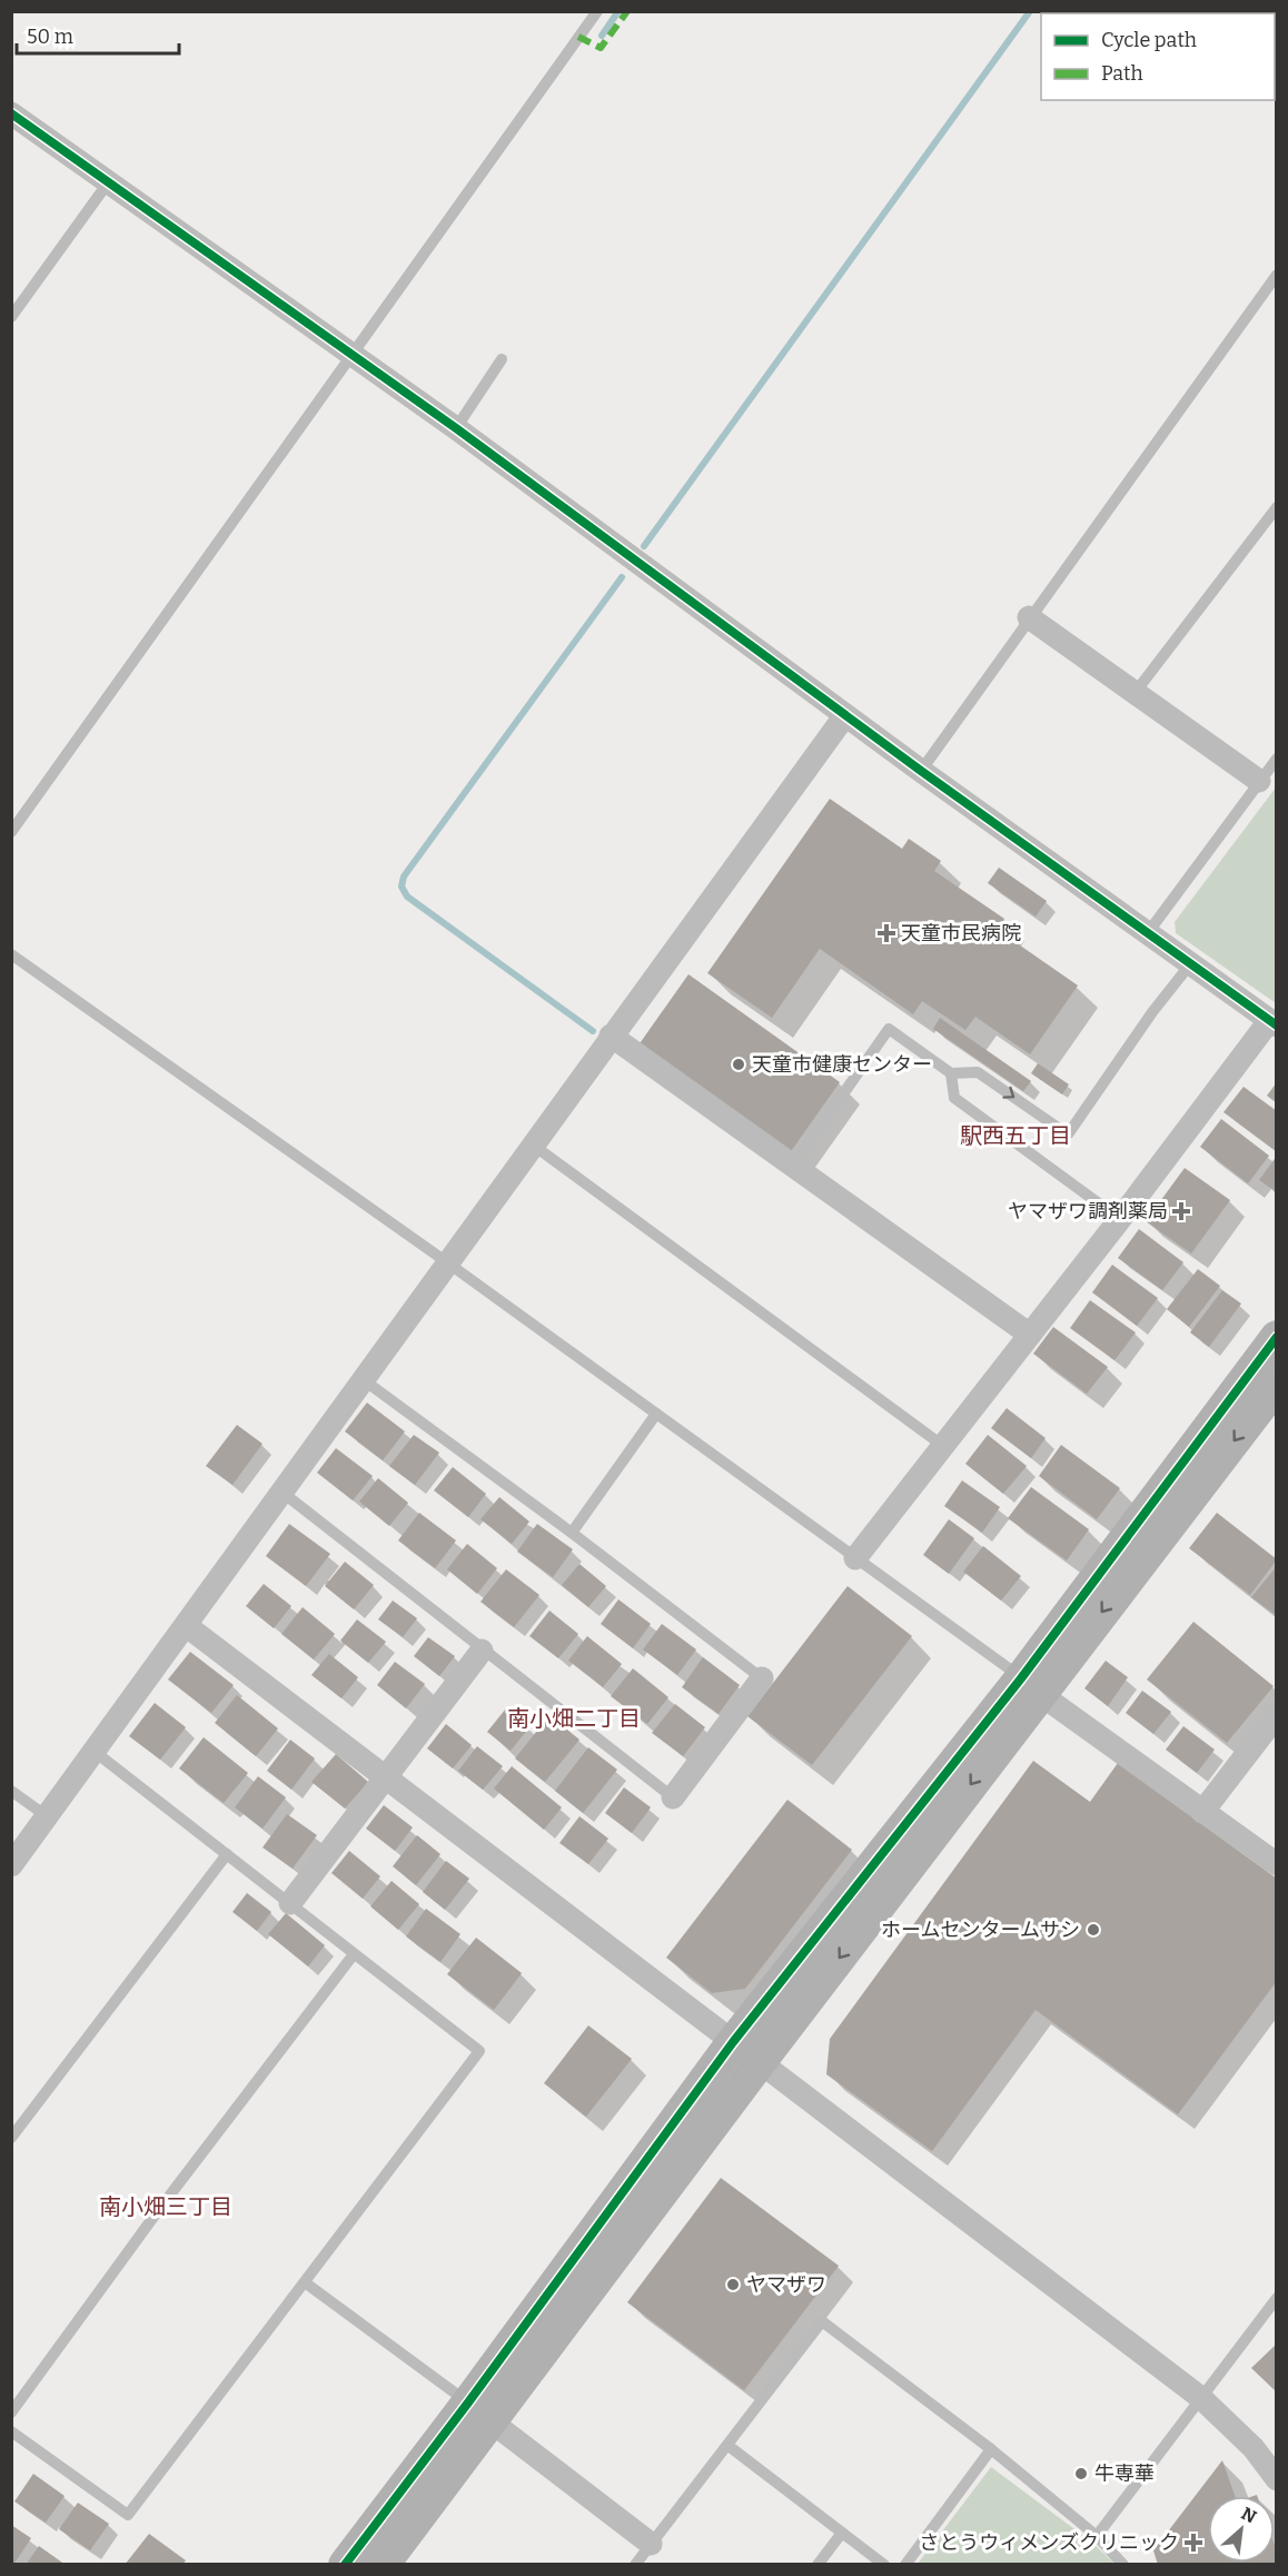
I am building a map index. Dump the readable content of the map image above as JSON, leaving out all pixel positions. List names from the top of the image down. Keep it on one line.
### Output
{"districts":["駅西五丁目","南小畑二丁目","南小畑三丁目"],"places":{"health":["天童市民病院","ヤマザワ調剤薬局","さとうウィメンズクリニック"],"other":["天童市健康センター","ホームセンタームサシ","ヤマザワ","牛専華"]},"legend":["Cycle path","Path"],"scale_bar":"50 m","north":"top right"}
